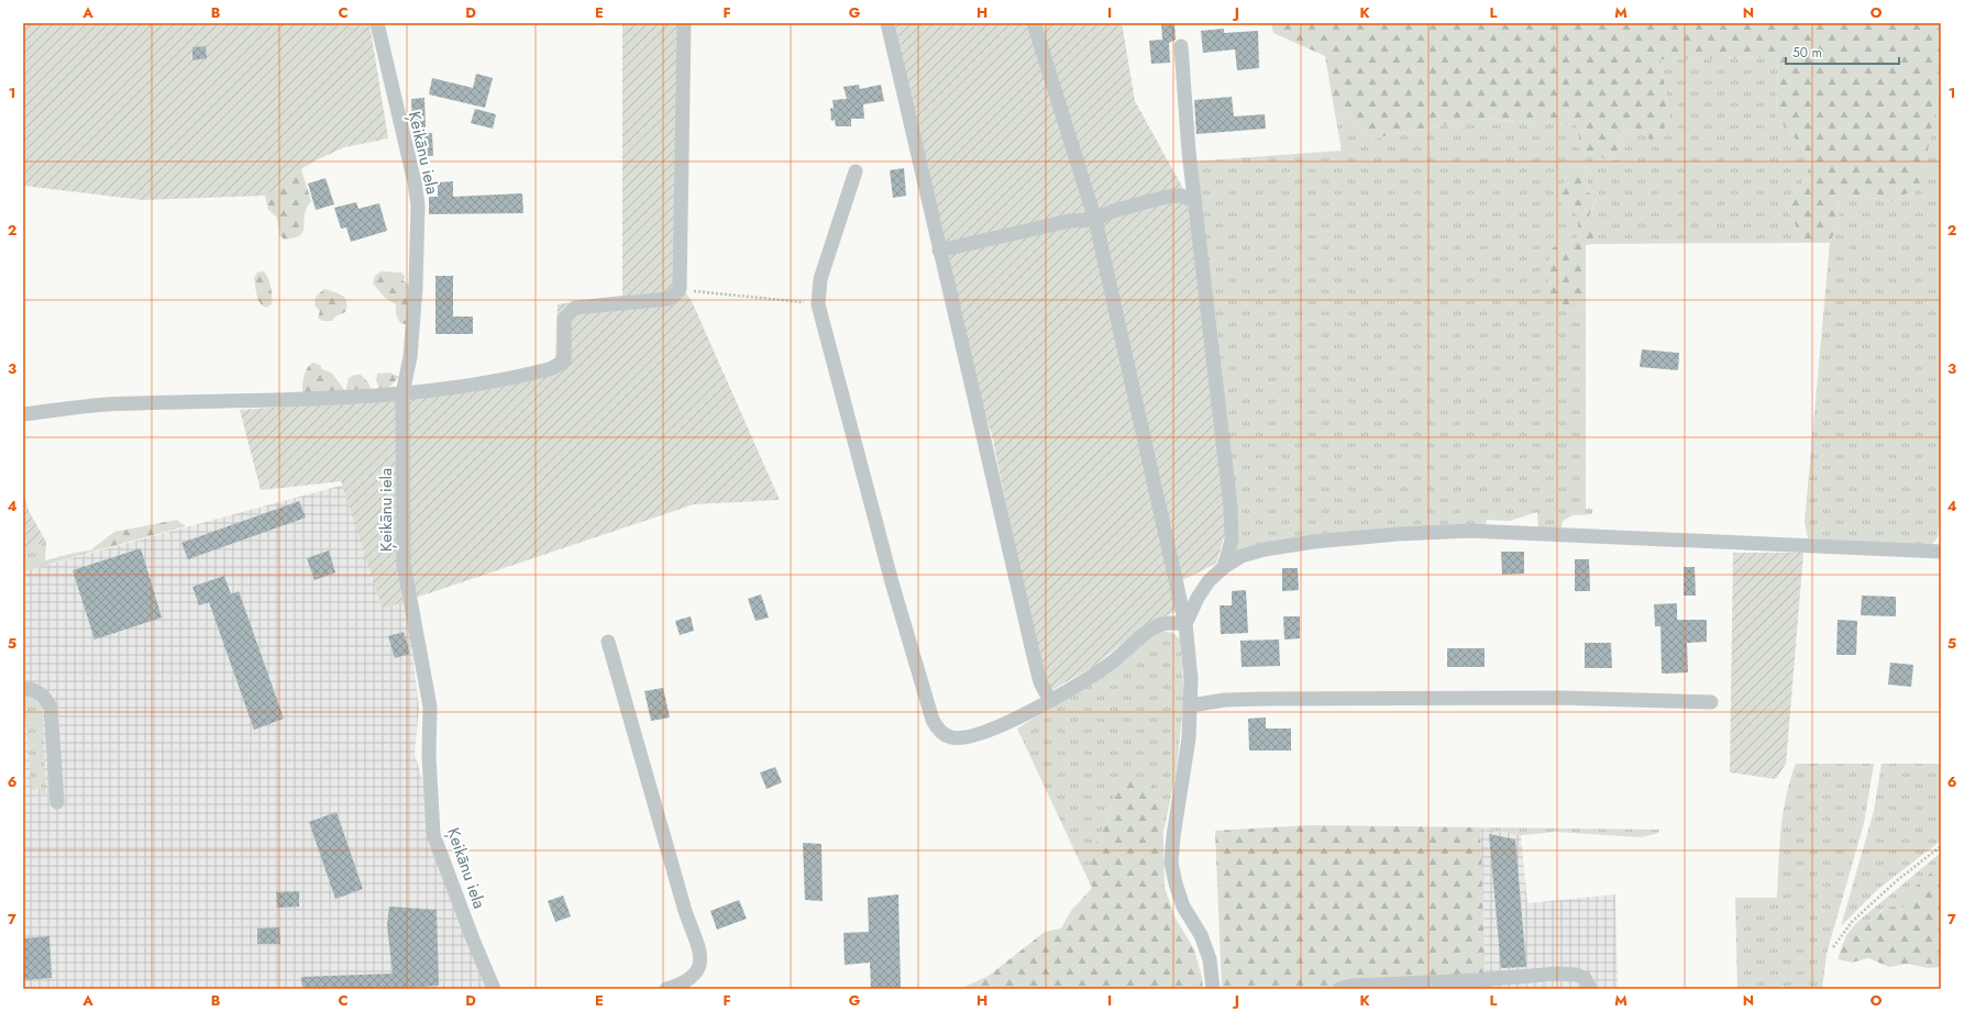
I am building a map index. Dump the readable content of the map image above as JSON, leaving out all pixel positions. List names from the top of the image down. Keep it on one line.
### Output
{"streets":{"street":["Ķeikānu iela"]},"scale_bar":"50 m","grid":{"columns":["A","B","C","D","E","F","G","H","I","J","K","L","M","N","O"],"rows":["1","2","3","4","5","6","7"]}}
